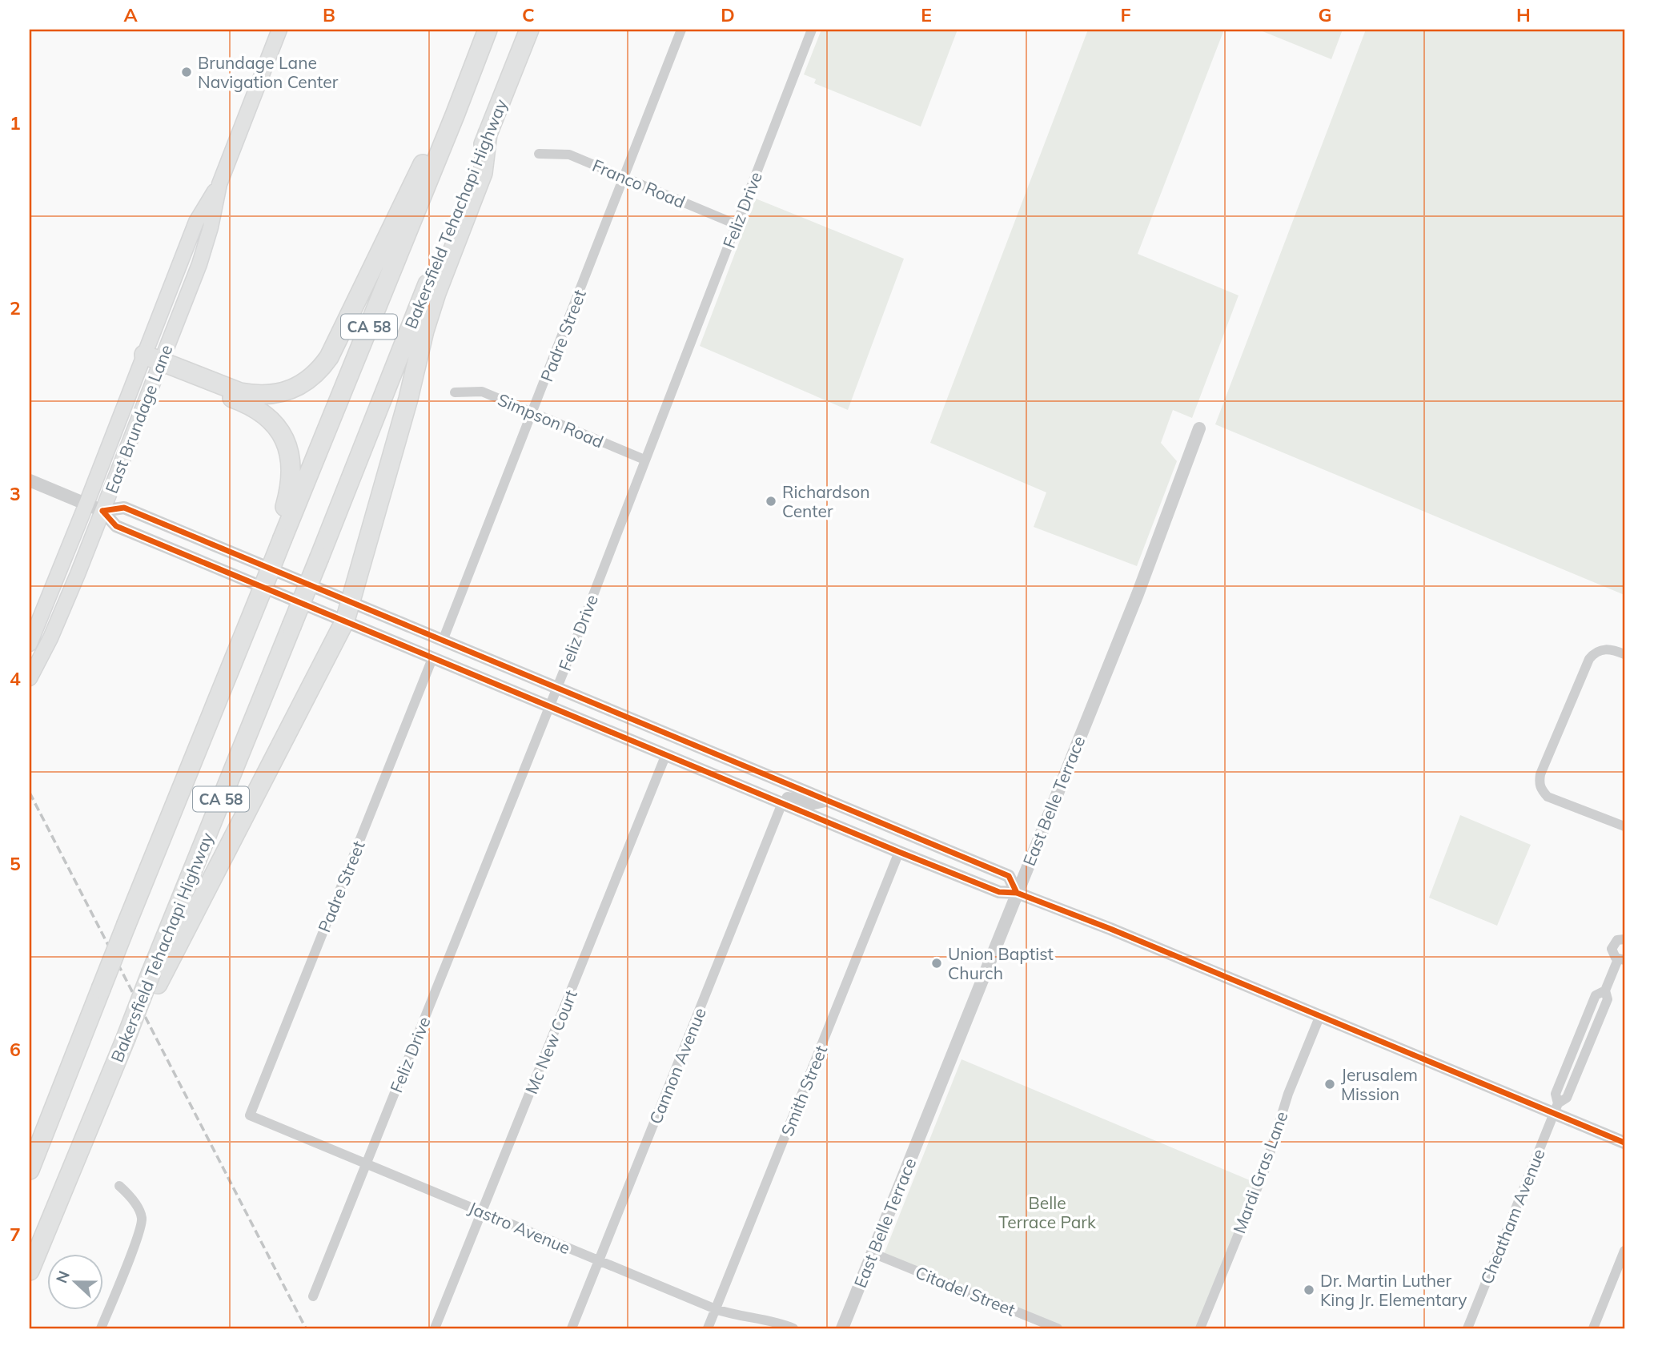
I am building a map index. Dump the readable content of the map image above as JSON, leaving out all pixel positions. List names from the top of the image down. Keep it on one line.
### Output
{"streets":{"highway":["Bakersfield Tehachapi Highway","CA 58"],"main road":["East Brundage Lane"],"street":["Franco Road","Feliz Drive","Padre Street","Simpson Road","East Belle Terrace","Mc New Court","Cannon Avenue","Smith Street","Mardi Gras Lane","Cheatham Avenue","Jastro Avenue","Citadel Street"]},"crossings":[["Franco Road","Feliz Drive"],["Franco Road","Padre Street"],["Feliz Drive","Simpson Road"],["Feliz Drive","Jastro Avenue"],["Padre Street","Simpson Road"],["Padre Street","Jastro Avenue"],["East Belle Terrace","Citadel Street"],["Mc New Court","Jastro Avenue"],["Cannon Avenue","Jastro Avenue"],["Smith Street","Jastro Avenue"]],"parks":["Belle Terrace Park"],"places":["Brundage Lane Navigation Center","Richardson Center","Union Baptist Church","Jerusalem Mission","Dr. Martin Luther King Jr. Elementary"],"north":"left","grid":{"columns":["A","B","C","D","E","F","G","H"],"rows":["1","2","3","4","5","6","7"]}}
